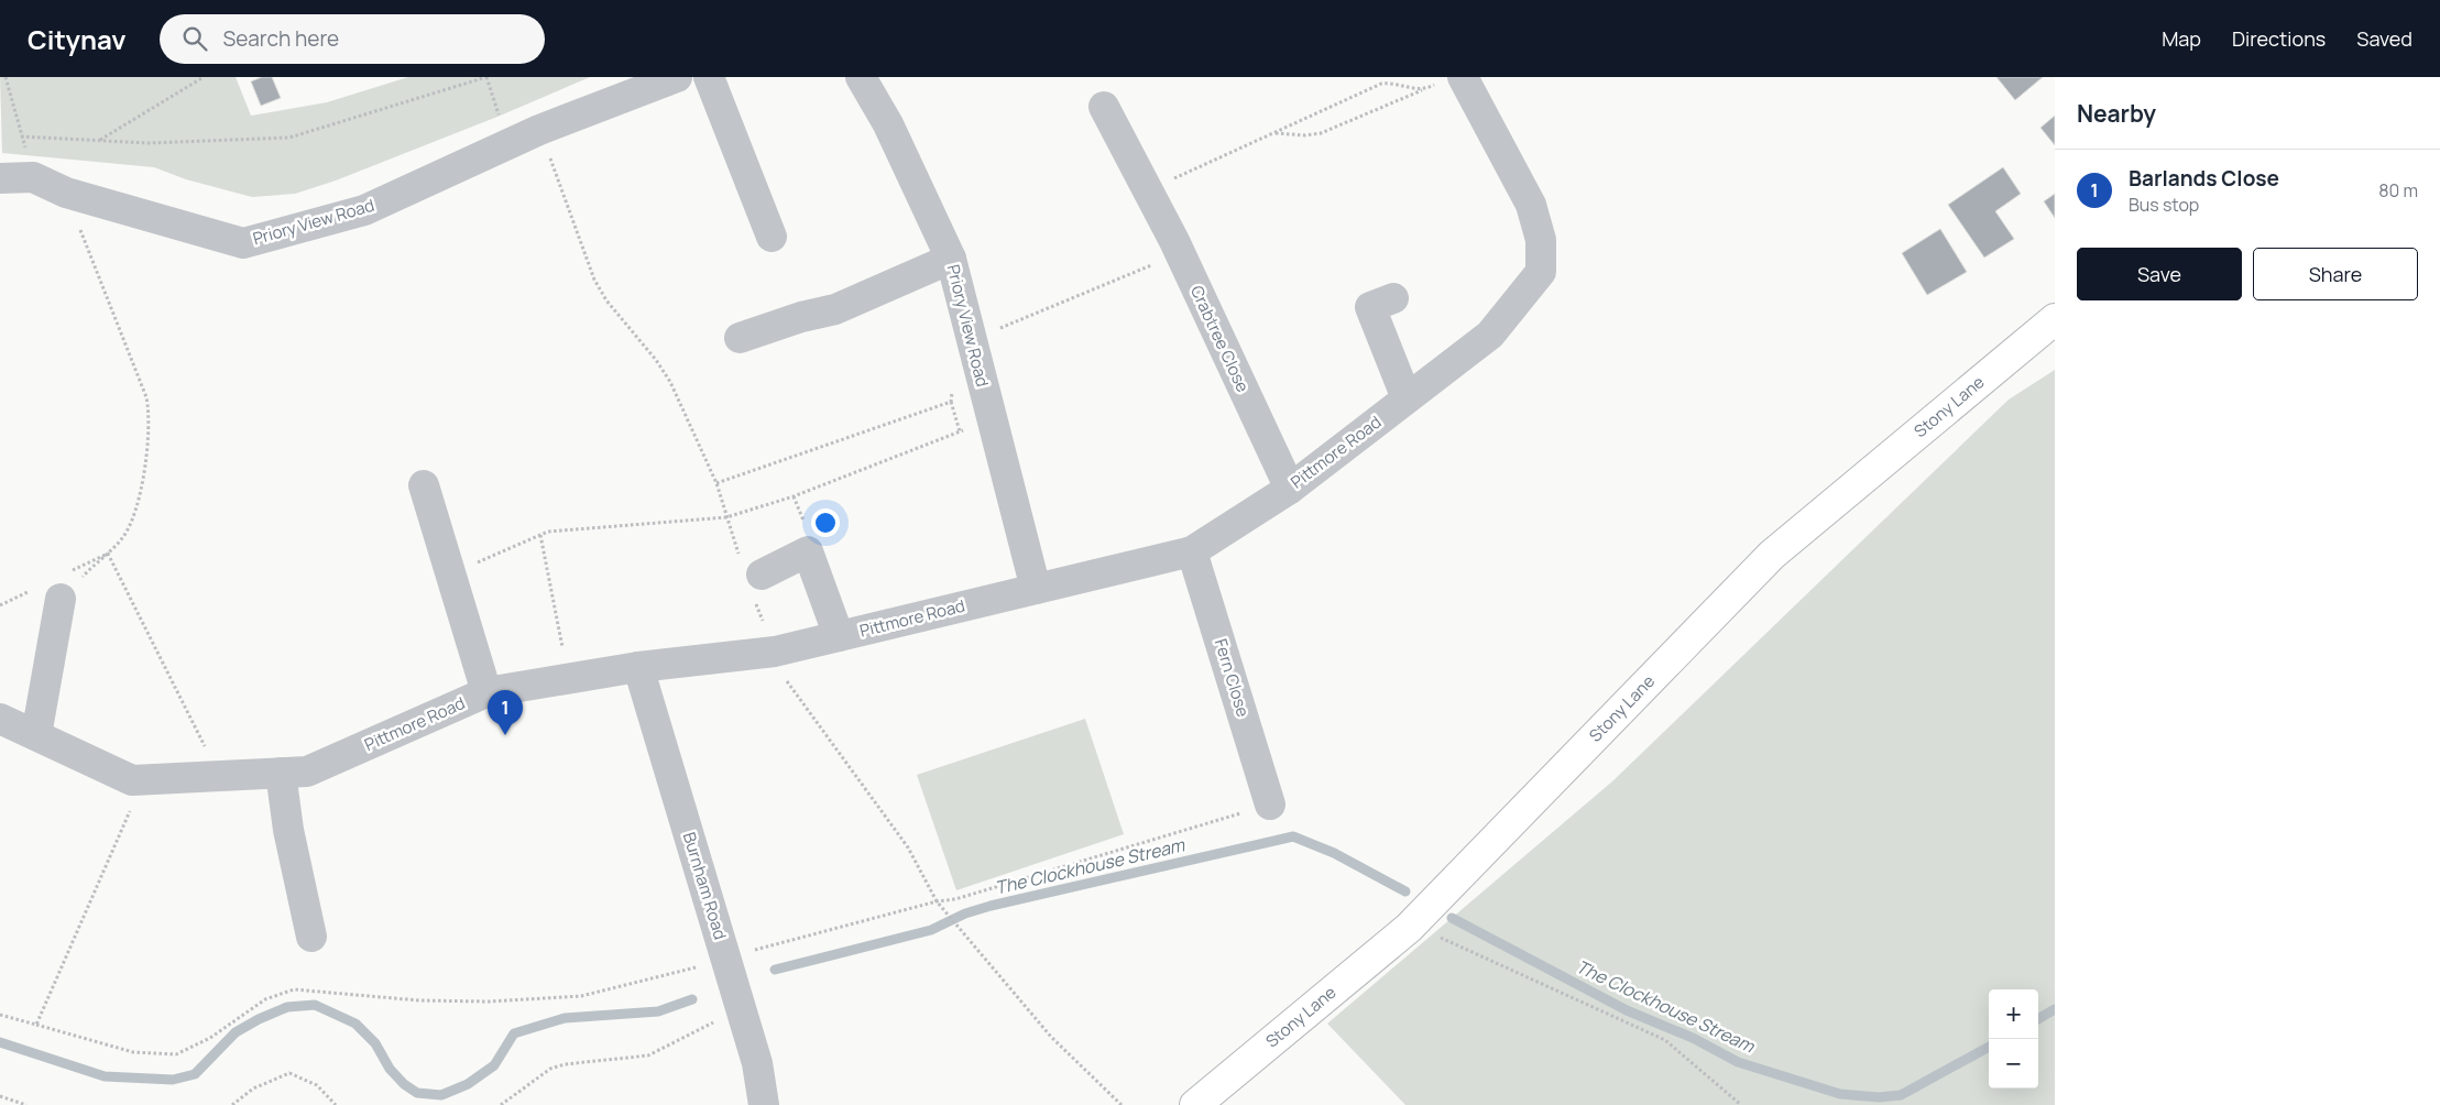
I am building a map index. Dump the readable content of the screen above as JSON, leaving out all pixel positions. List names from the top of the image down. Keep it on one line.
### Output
{"streets":{"main road":["Stony Lane"],"street":["Priory View Road","Crabtree Close","Pittmore Road","Fern Close","Burnham Road"]},"crossings":[["Priory View Road","Pittmore Road"],["Crabtree Close","Pittmore Road"],["Pittmore Road","Fern Close"],["Pittmore Road","Burnham Road"]],"water":["The Clockhouse Stream"],"page":{"header":"Citynav","search":"Search here","nav":["Map","Directions","Saved"],"heading":"Nearby","list":[{"mark":"1","name":"Barlands Close","note":"Bus stop","value":"80 m"}],"buttons":["Save","Share"],"pins":"1","map_buttons":["+","−"]}}
